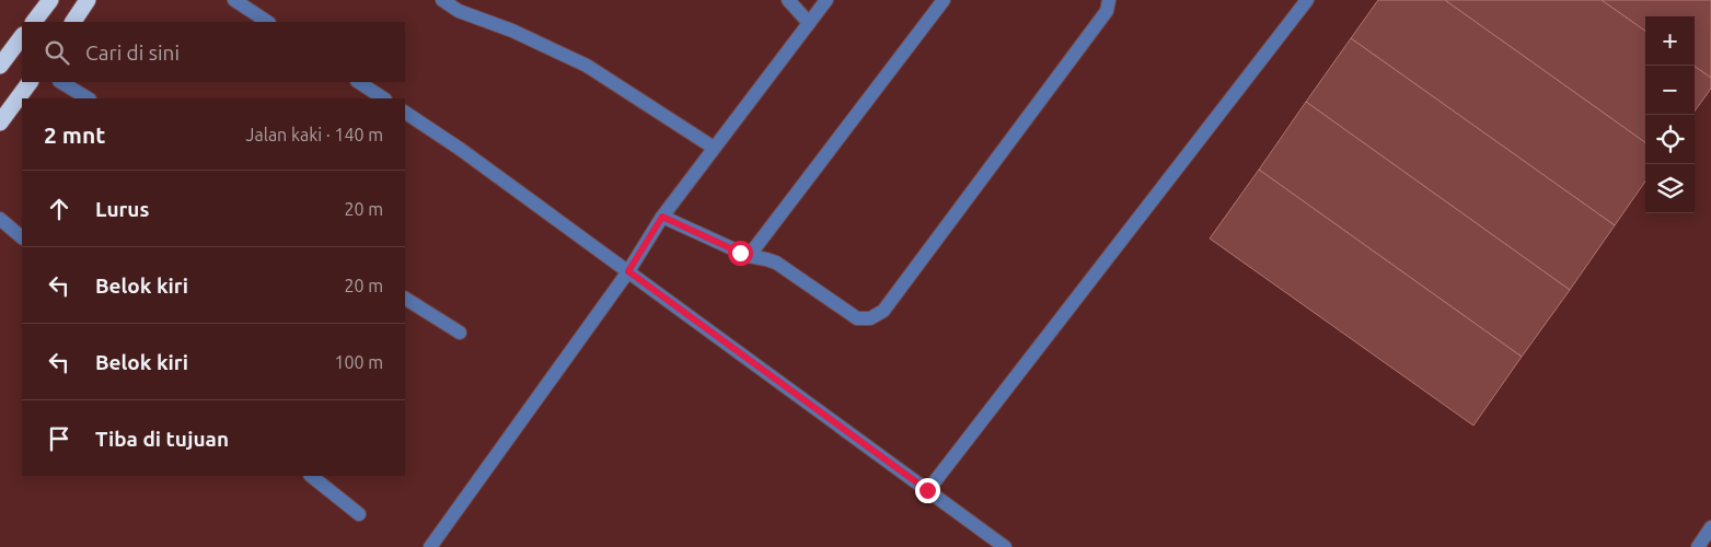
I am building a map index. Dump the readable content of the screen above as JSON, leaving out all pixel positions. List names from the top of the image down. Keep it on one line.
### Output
{"page":{"map_buttons":["+","−"],"search":"Cari di sini","heading":["2 mnt","Jalan kaki · 140 m"],"list":[["Lurus","20 m"],["Belok kiri","20 m"],["Belok kiri","100 m"],"Tiba di tujuan"]}}
